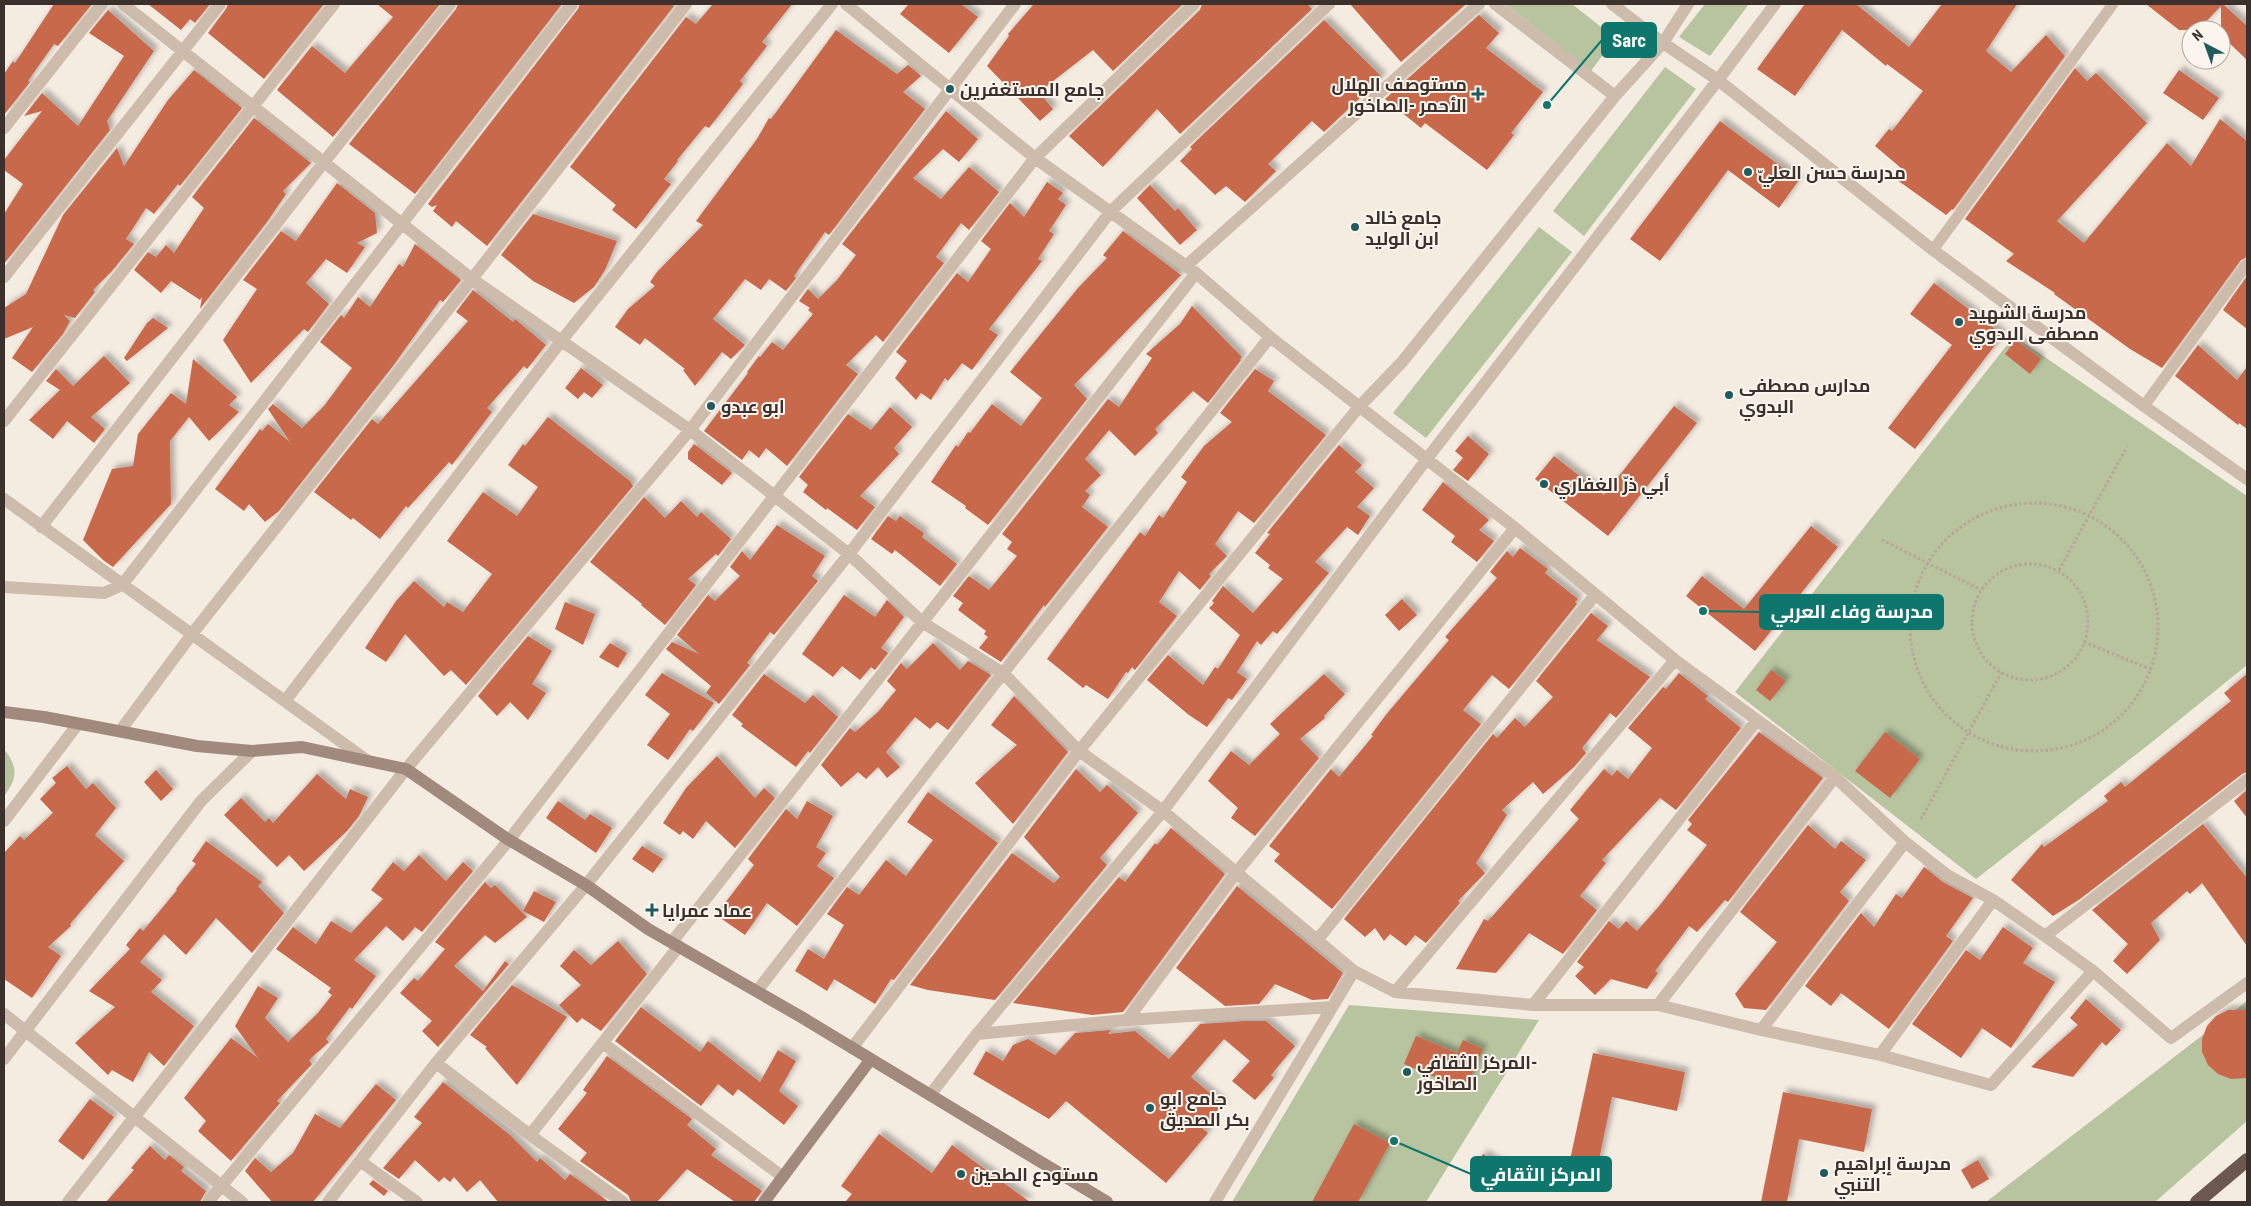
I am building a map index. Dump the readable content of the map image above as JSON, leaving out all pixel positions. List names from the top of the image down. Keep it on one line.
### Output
{"places":{"other":["جامع المستغفرين","Sarc","مدرسة حسن العليّ","جامع خالد ابن الوليد","مدرسة الشهيد مصطفى البدوي","مدارس مصطفى البدوي","ابو عبدو","أبي ذرّ الغفاري","مدرسة وفاء العربي","المركز الثقافي- الصاخور","جامع ابو بكر الصديق","المركز الثقافي","مدرسة إبراهيم التنبي","مستودع الطحين"],"health":["مستوصف الهلال الأحمر -الصاخور","عماد عمرايا"]},"north":"top left"}
